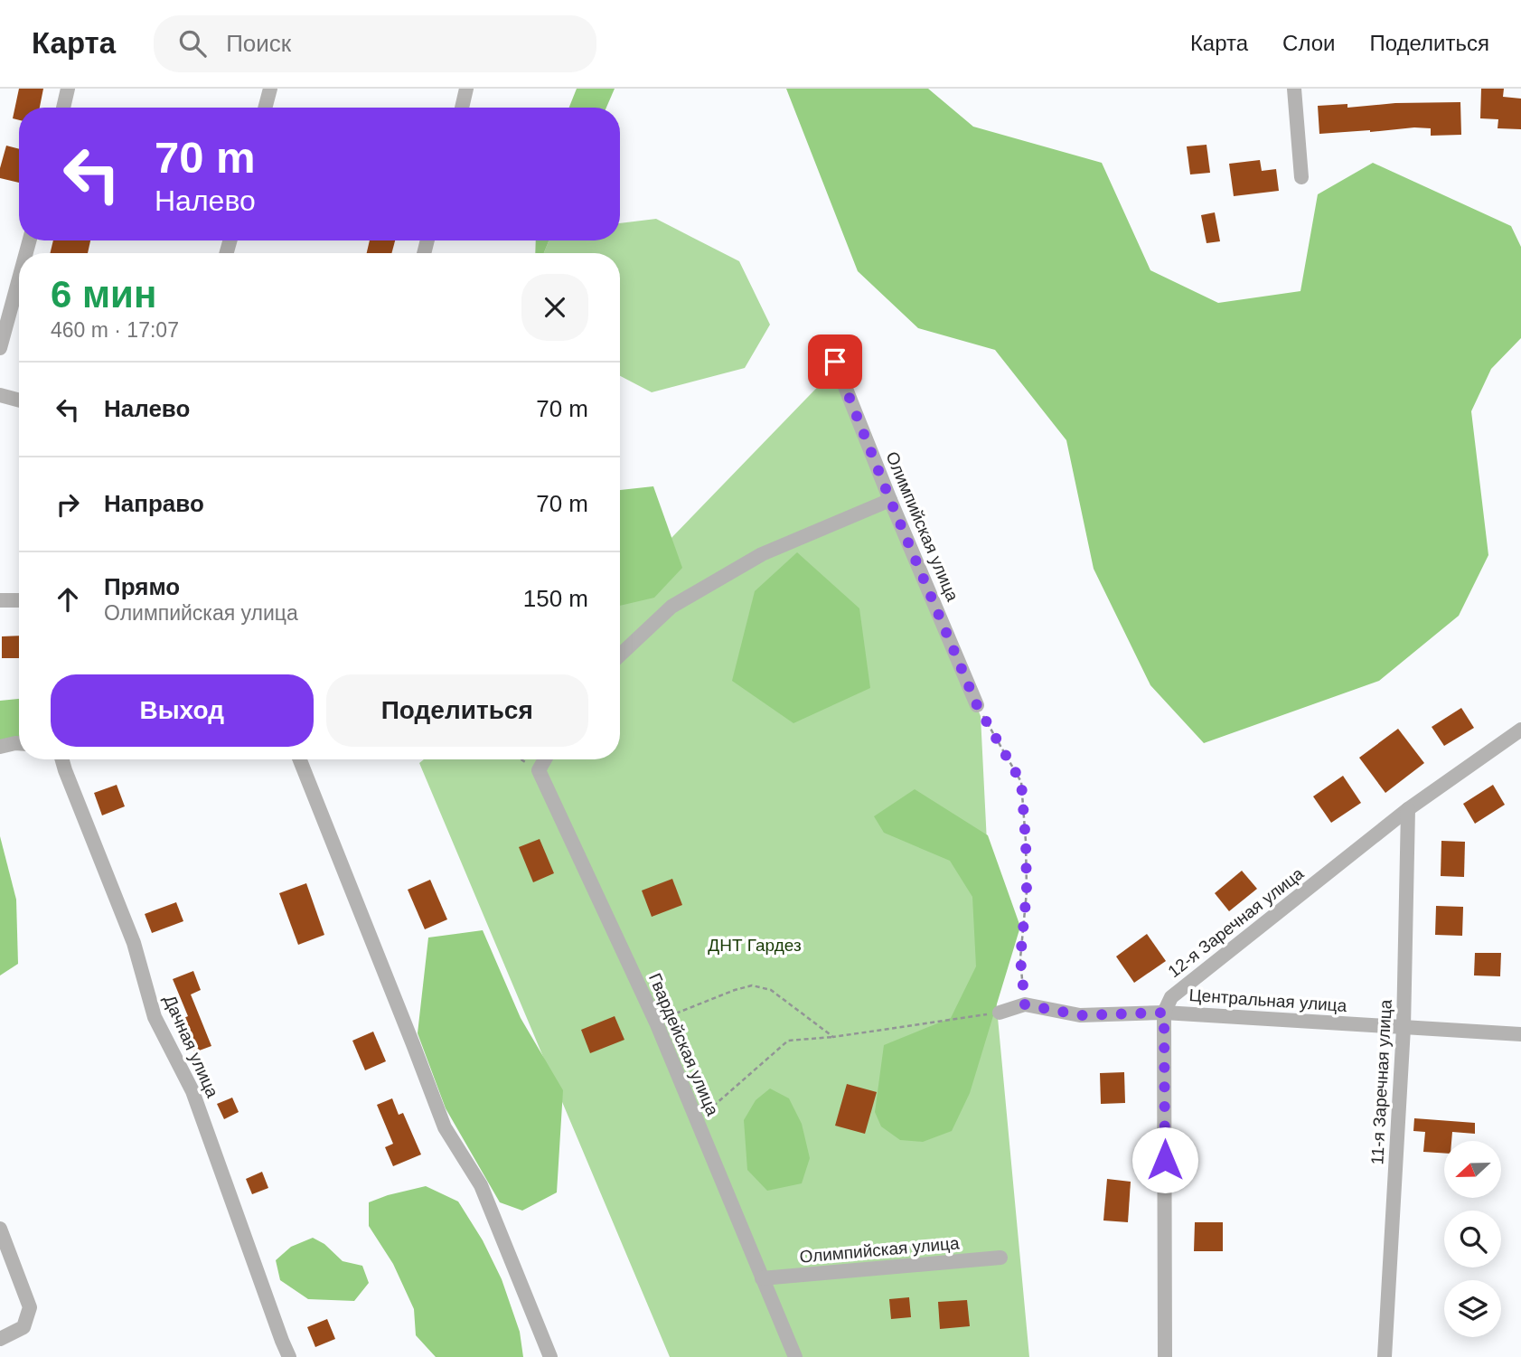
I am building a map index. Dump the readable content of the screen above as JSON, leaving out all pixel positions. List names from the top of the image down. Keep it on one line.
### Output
{"streets":{"street":["Олимпийская улица","12-я Заречная улица","Центральная улица","Гвардейская улица","Дачная улица","11-я Заречная улица"]},"crossings":[["Олимпийская улица","Гвардейская улица"],["12-я Заречная улица","Центральная улица"],["12-я Заречная улица","11-я Заречная улица"],["Центральная улица","11-я Заречная улица"]],"parks":["ДНТ Гардез"],"north":"left","page":{"header":"Карта","search":"Поиск","nav":["Карта","Слои","Поделиться"],"turn":["70 m","Налево"],"heading":["6 мин","460 m · 17:07"],"list":[{"name":"Налево","value":"70 m"},{"name":"Направо","value":"70 m"},{"name":"Прямо","note":"Олимпийская улица","value":"150 m"}],"buttons":["Выход","Поделиться"]}}
